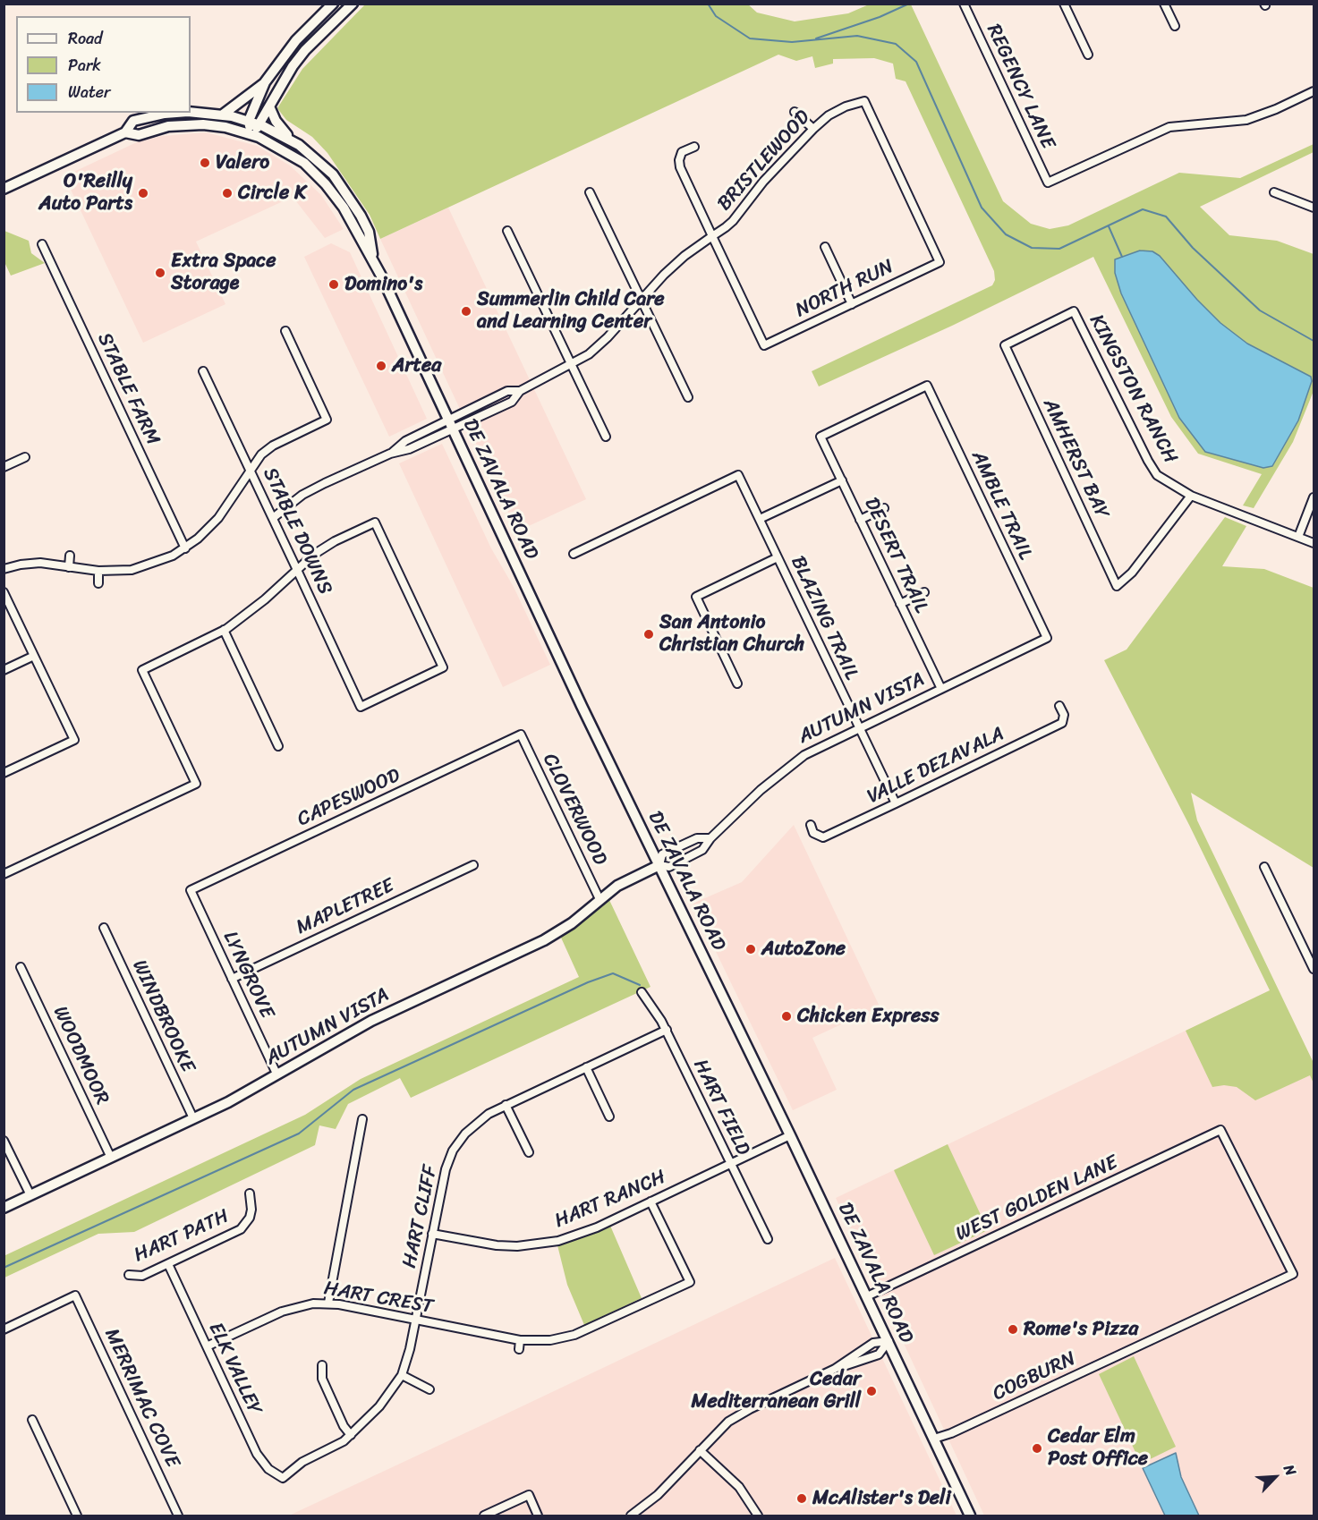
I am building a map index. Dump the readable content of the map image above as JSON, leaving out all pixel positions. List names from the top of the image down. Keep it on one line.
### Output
{"streets":{"main road":["DE ZAVALA ROAD","AUTUMN VISTA"],"street":["REGENCY LANE","BRISTLEWOOD","NORTH RUN","STABLE FARM","KINGSTON RANCH","AMHERST BAY","AMBLE TRAIL","STABLE DOWNS","DESERT TRAIL","BLAZING TRAIL","VALLE DEZAVALA","CAPESWOOD","CLOVERWOOD","MAPLETREE","LYNGROVE","WINDBROOKE","WOODMOOR","HART FIELD","WEST GOLDEN LANE","HART RANCH","HART CLIFF","HART PATH","HART CREST","ELK VALLEY","COGBURN","MERRIMAC COVE"]},"crossings":[["BRISTLEWOOD","NORTH RUN"],["BRISTLEWOOD","DE ZAVALA ROAD"],["KINGSTON RANCH","AMHERST BAY"],["DE ZAVALA ROAD","AUTUMN VISTA"],["DE ZAVALA ROAD","WEST GOLDEN LANE"],["DE ZAVALA ROAD","HART RANCH"],["DE ZAVALA ROAD","COGBURN"],["AMBLE TRAIL","DESERT TRAIL"],["AMBLE TRAIL","AUTUMN VISTA"],["DESERT TRAIL","AUTUMN VISTA"],["BLAZING TRAIL","AUTUMN VISTA"],["BLAZING TRAIL","VALLE DEZAVALA"],["AUTUMN VISTA","CLOVERWOOD"],["AUTUMN VISTA","LYNGROVE"],["AUTUMN VISTA","WINDBROOKE"],["AUTUMN VISTA","WOODMOOR"],["CAPESWOOD","CLOVERWOOD"],["CAPESWOOD","LYNGROVE"],["MAPLETREE","LYNGROVE"],["HART FIELD","HART RANCH"],["HART FIELD","HART CLIFF"],["WEST GOLDEN LANE","COGBURN"],["HART RANCH","HART CLIFF"],["HART RANCH","HART CREST"],["HART CLIFF","HART CREST"],["HART CLIFF","ELK VALLEY"],["HART PATH","ELK VALLEY"],["HART CREST","ELK VALLEY"]],"places":["Valero","O'Reilly Auto Parts","Circle K","Extra Space Storage","Domino's","Summerlin Child Care and Learning Center","Artea","San Antonio Christian Church","AutoZone","Chicken Express","Rome's Pizza","Cedar Mediterranean Grill","Cedar Elm Post Office","McAlister's Deli"],"legend":["Road","Park","Water"],"north":"top right"}
